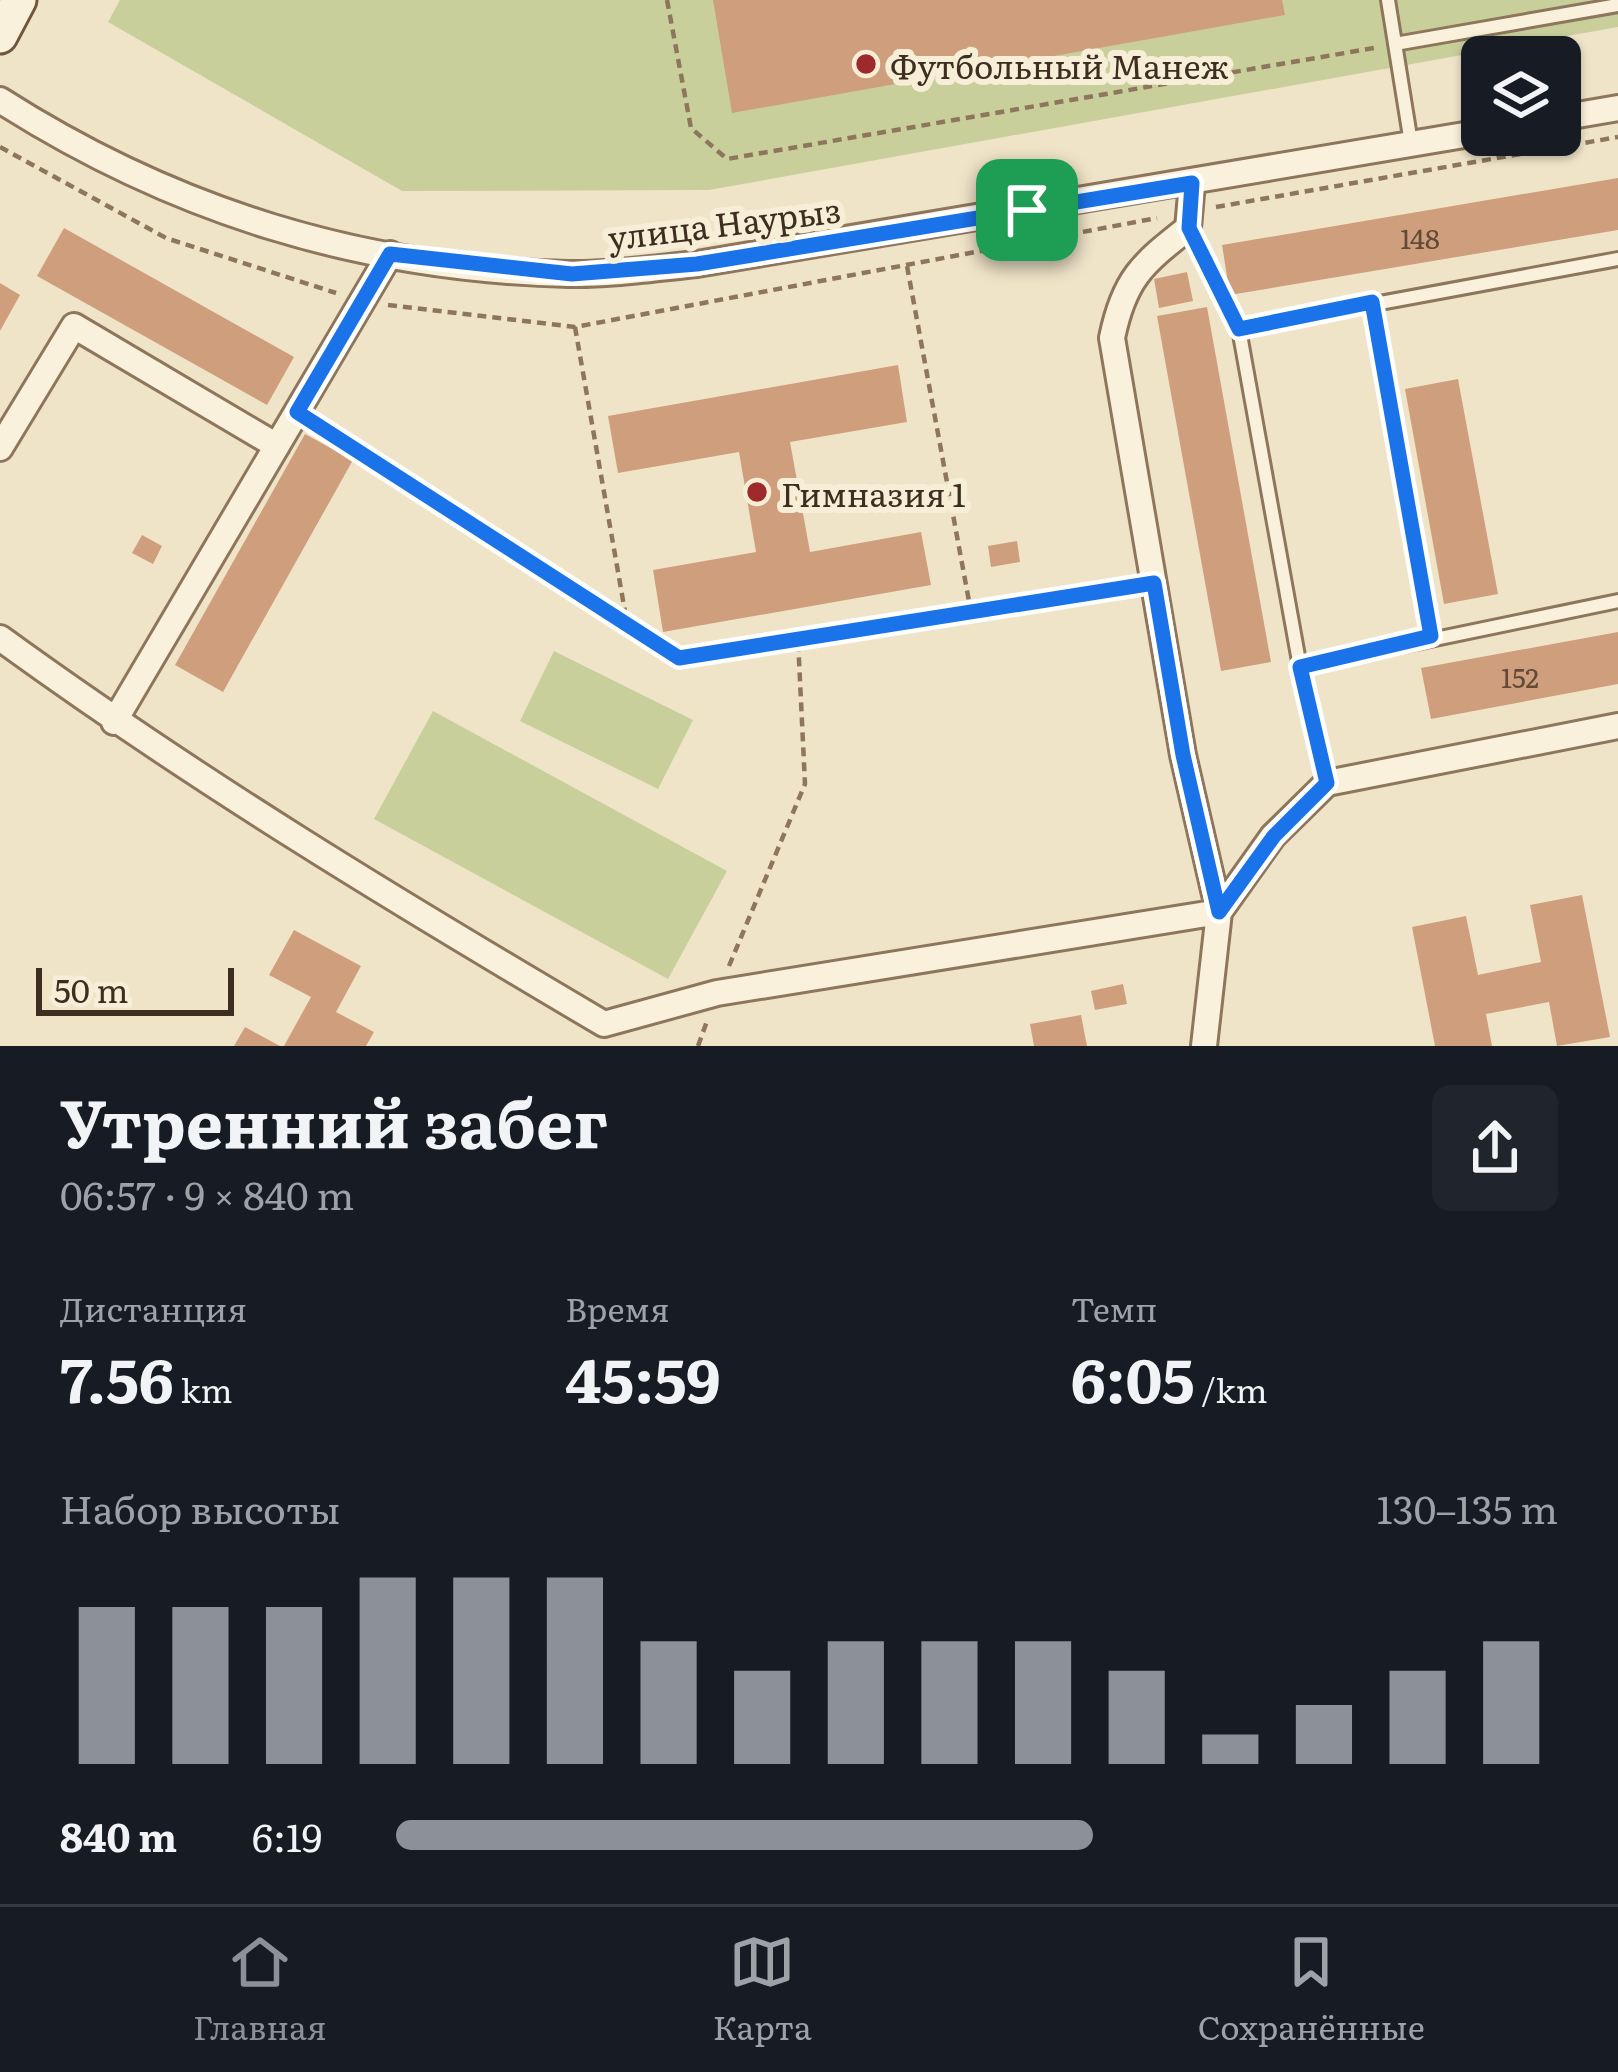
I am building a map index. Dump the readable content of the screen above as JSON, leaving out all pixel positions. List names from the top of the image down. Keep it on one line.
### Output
{"streets":{"street":["улица Наурыз"]},"places":["Футбольный Манеж","Гимназия 1"],"house_numbers":["148","152"],"scale_bar":"50 m","page":{"scale":"50 m","heading":["Утренний забег","06:57 · 9 × 840 m"],"stats":[["Дистанция","7.56 km"],["Время","45:59"],["Темп","6:05 /km"]],"chart":["Набор высоты","130–135 m"],"list":[{"name":"840 m","note":"6:19"}],"tabs":["Главная","Карта","Сохранённые"]}}
